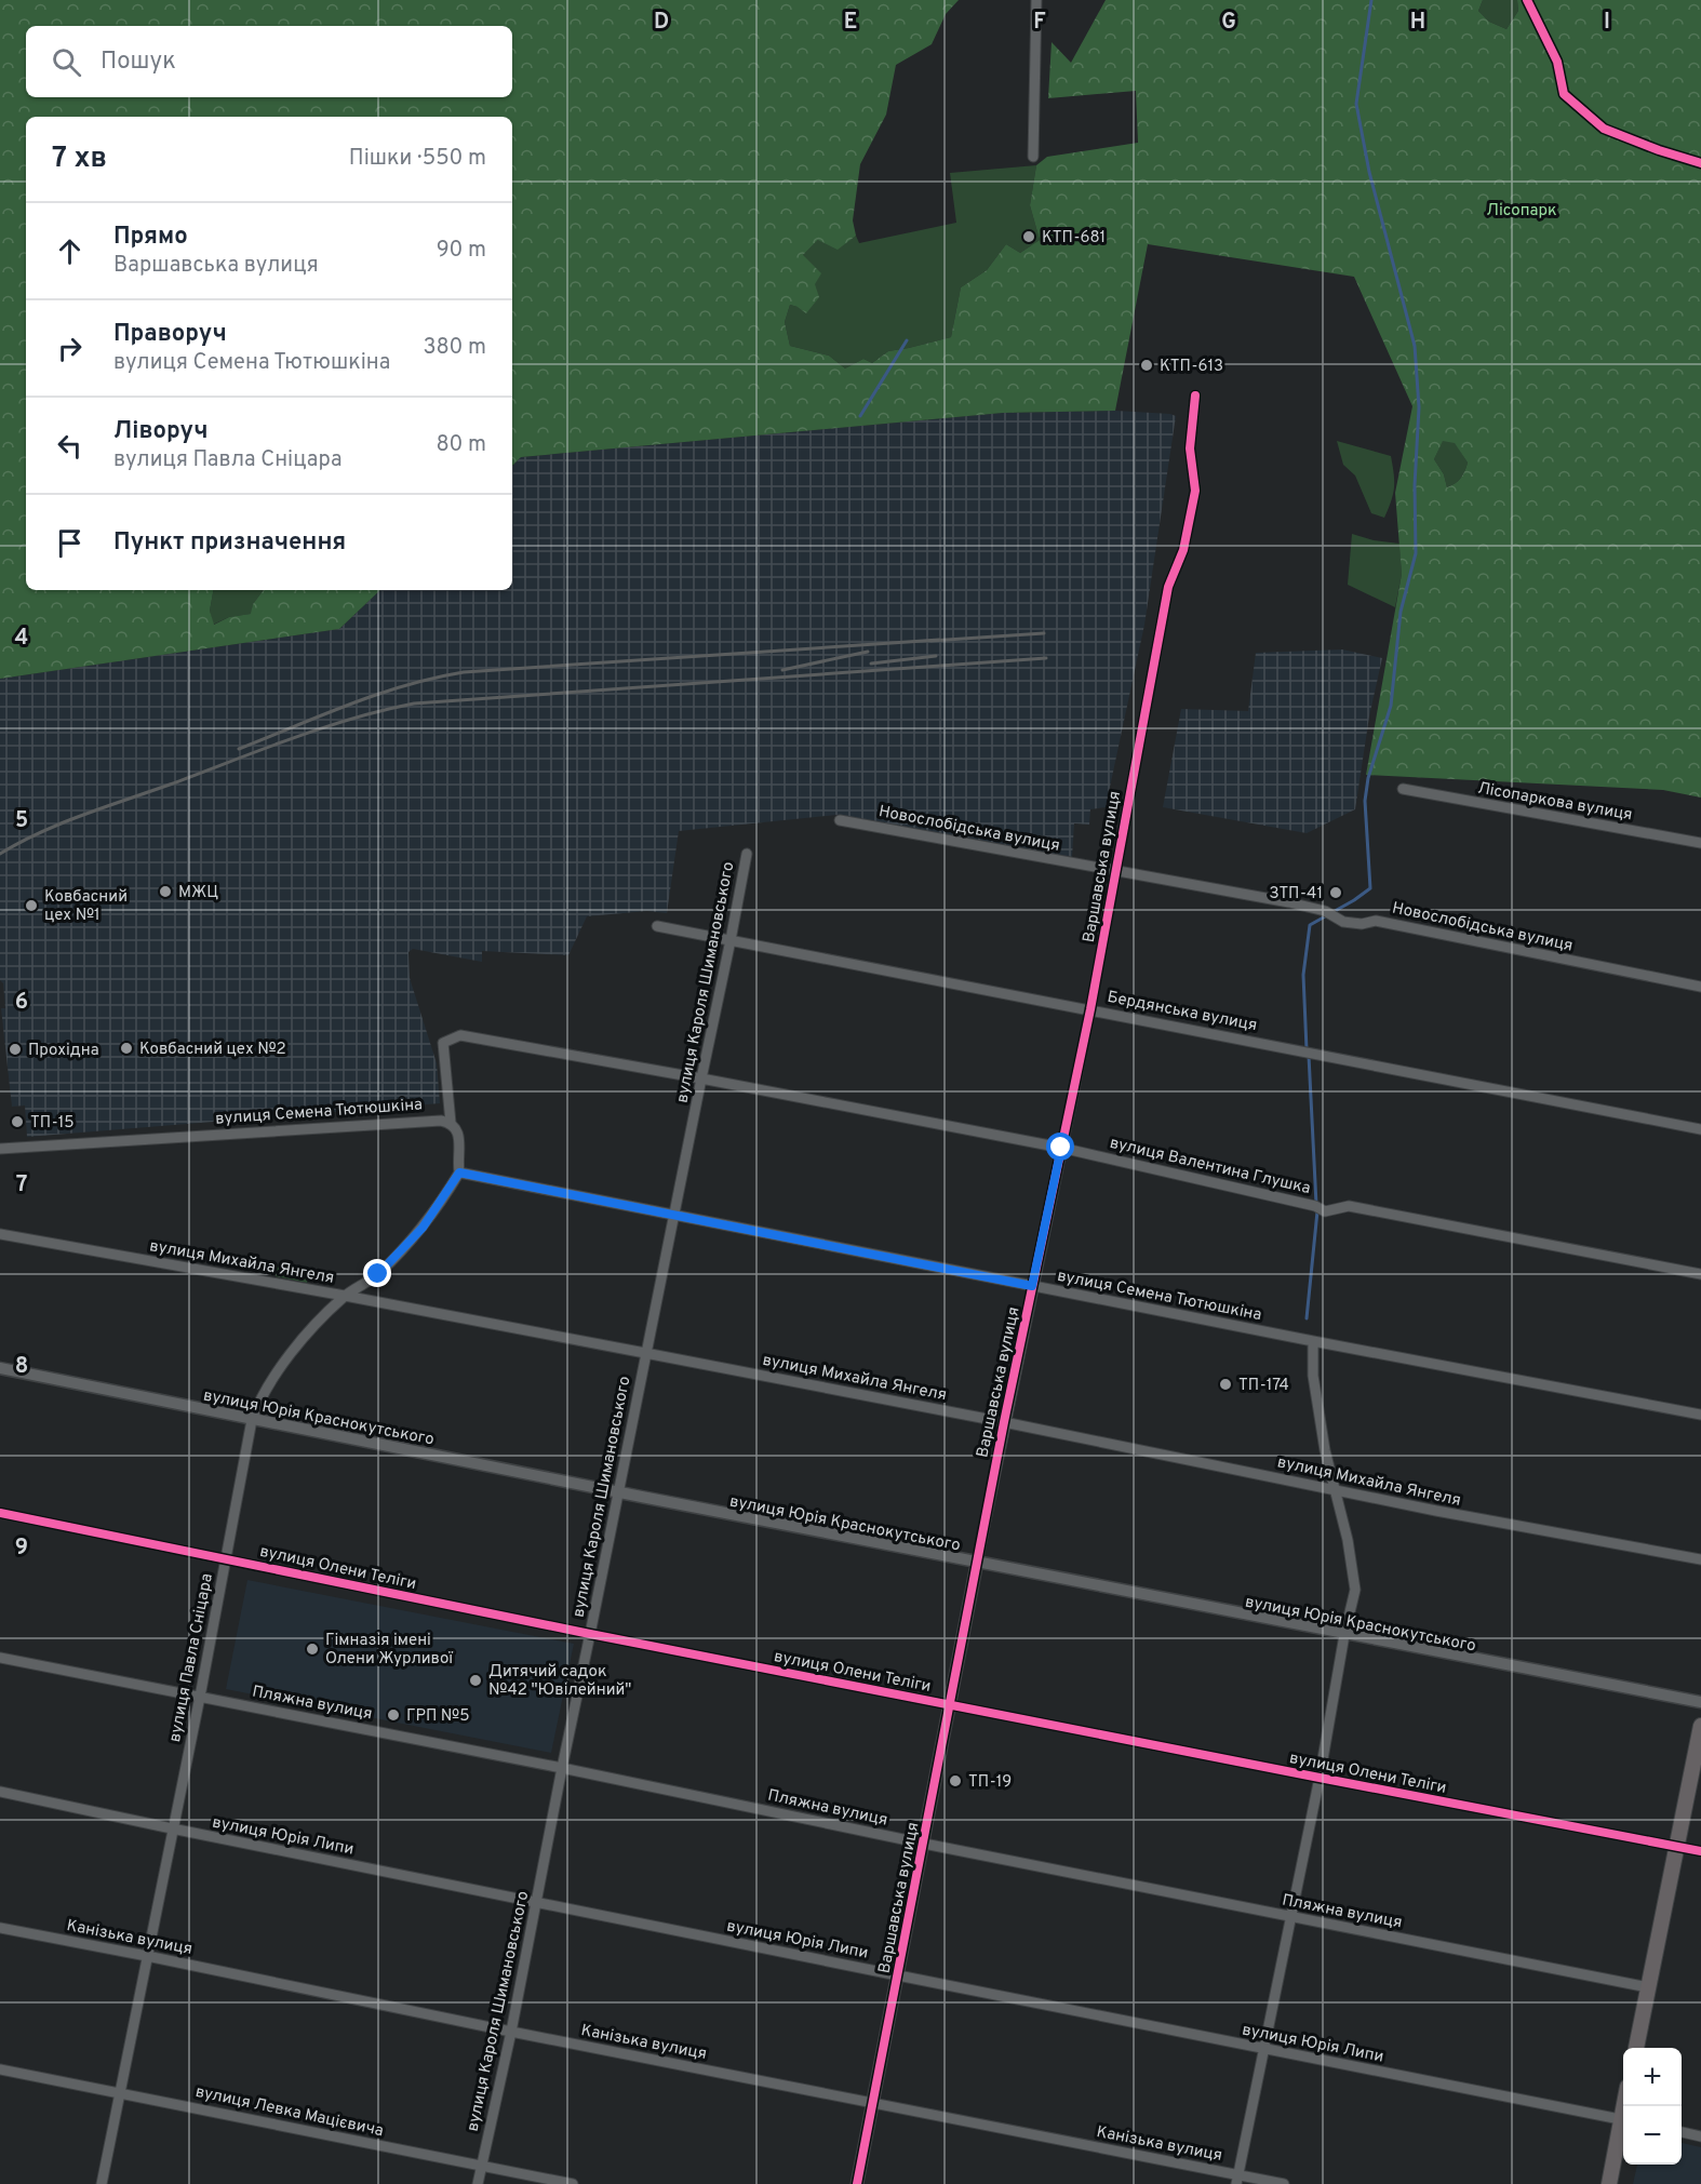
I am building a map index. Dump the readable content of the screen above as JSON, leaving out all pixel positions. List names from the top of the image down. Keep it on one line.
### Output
{"streets":{"street":["Лісопаркова вулиця","Новослобідська вулиця","Варшавська вулиця","вулиця Кароля Шимановського","Бердянська вулиця","вулиця Семена Тютюшкіна","вулиця Валентина Глушка","вулиця Михайла Янгеля","вулиця Юрія Краснокутського","вулиця Олени Теліги","вулиця Павла Сніцара","Пляжна вулиця","вулиця Юрія Липи","Канізька вулиця","вулиця Левка Мацієвича"]},"crossings":[["Новослобідська вулиця","Варшавська вулиця"],["Варшавська вулиця","Бердянська вулиця"],["Варшавська вулиця","вулиця Семена Тютюшкіна"],["Варшавська вулиця","вулиця Валентина Глушка"],["Варшавська вулиця","вулиця Михайла Янгеля"],["Варшавська вулиця","вулиця Юрія Краснокутського"],["Варшавська вулиця","вулиця Олени Теліги"],["Варшавська вулиця","Пляжна вулиця"],["Варшавська вулиця","вулиця Юрія Липи"],["Варшавська вулиця","Канізька вулиця"],["вулиця Кароля Шимановського","Бердянська вулиця"],["вулиця Кароля Шимановського","вулиця Семена Тютюшкіна"],["вулиця Кароля Шимановського","вулиця Валентина Глушка"],["вулиця Кароля Шимановського","вулиця Михайла Янгеля"],["вулиця Кароля Шимановського","вулиця Юрія Краснокутського"],["вулиця Кароля Шимановського","вулиця Олени Теліги"],["вулиця Кароля Шимановського","Пляжна вулиця"],["вулиця Кароля Шимановського","вулиця Юрія Липи"],["вулиця Кароля Шимановського","Канізька вулиця"],["вулиця Кароля Шимановського","вулиця Левка Мацієвича"],["вулиця Семена Тютюшкіна","вулиця Валентина Глушка"],["вулиця Семена Тютюшкіна","вулиця Павла Сніцара"],["вулиця Михайла Янгеля","вулиця Павла Сніцара"],["вулиця Юрія Краснокутського","вулиця Павла Сніцара"],["вулиця Олени Теліги","вулиця Павла Сніцара"],["вулиця Павла Сніцара","Пляжна вулиця"],["вулиця Павла Сніцара","вулиця Юрія Липи"],["вулиця Павла Сніцара","Канізька вулиця"],["вулиця Павла Сніцара","вулиця Левка Мацієвича"]],"parks":["Лісопарк"],"places":["КТП-681","КТП-613","МЖЦ","ЗТП-41","Ковбасний цех №1","Ковбасний цех №2","Прохідна","ТП-15","ТП-174","Гімназія імені Олени Журливої","Дитячий садок №42 \"Ювілейний\"","ГРП №5","ТП-19"],"page":{"search":"Пошук","heading":["7 хв","Пішки · 550 m"],"list":[["Прямо","Варшавська вулиця","90 m"],["Праворуч","вулиця Семена Тютюшкіна","380 m"],["Ліворуч","вулиця Павла Сніцара","80 m"],"Пункт призначення"],"map_buttons":["+","−"]},"grid":{"columns":["D","E","F","G","H","I"],"rows":["4","5","6","7","8","9"]}}
